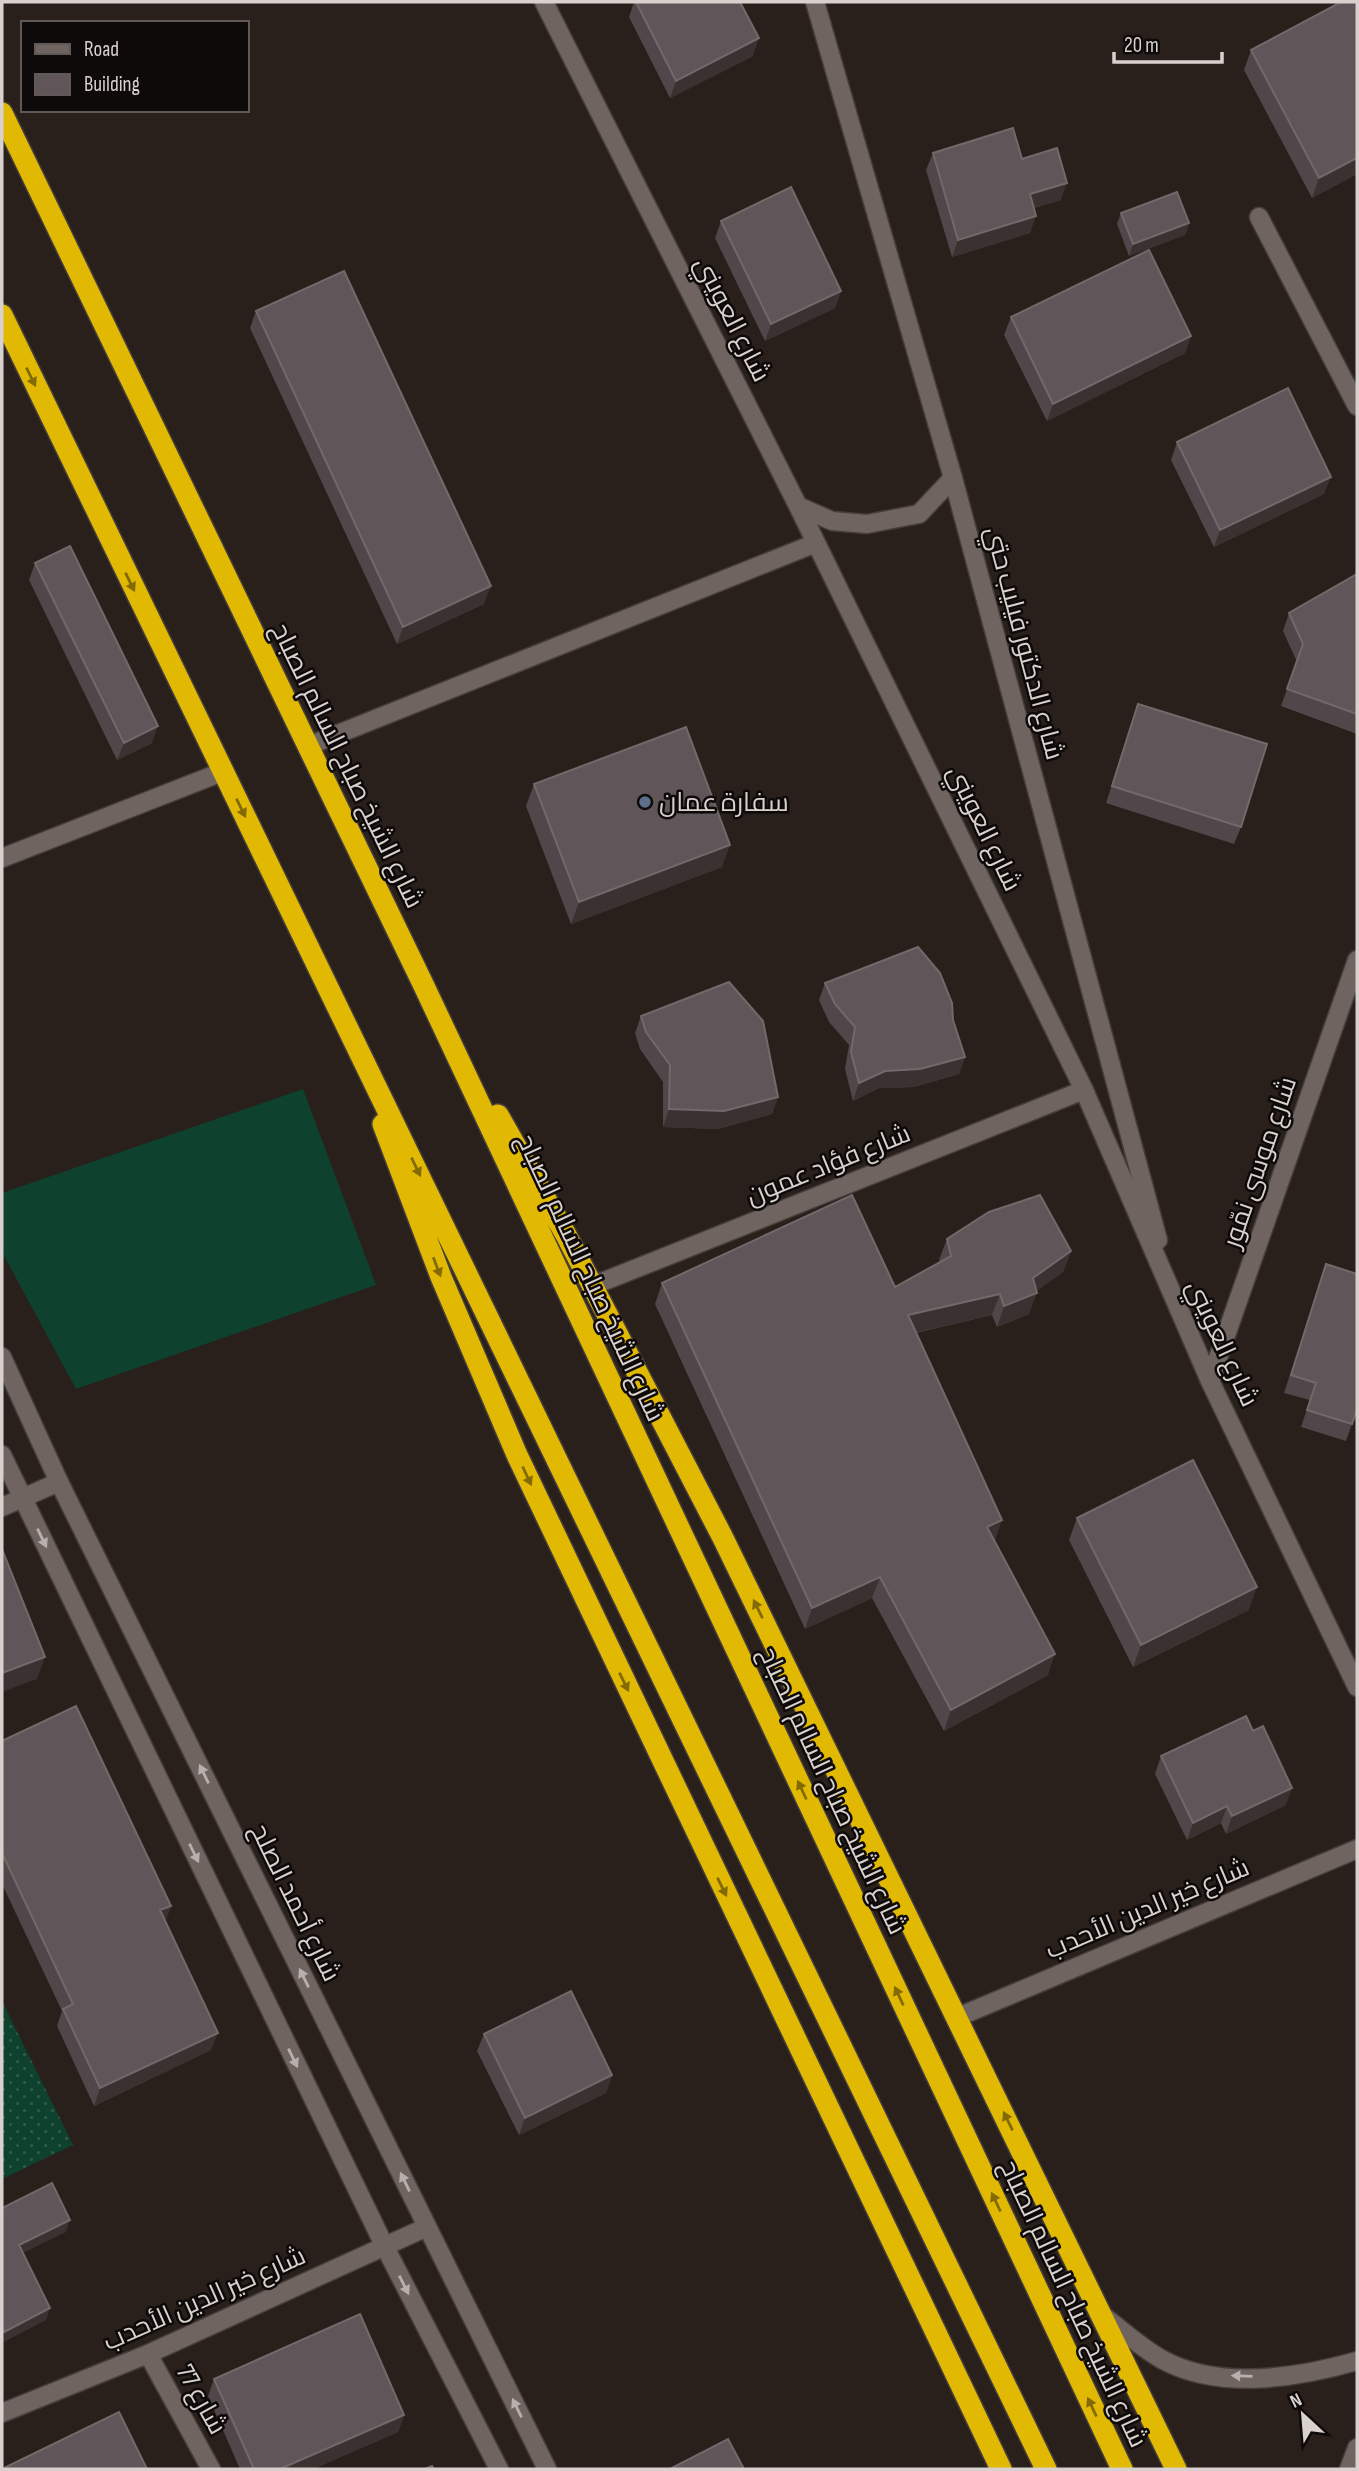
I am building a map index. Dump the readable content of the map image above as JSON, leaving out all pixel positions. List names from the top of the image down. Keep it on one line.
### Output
{"streets":{"highway":["شارع الشيخ صباح السالم الصباح"],"street":["شارع العويني","شارع الدكتور فيليب حتي","شارع موسى نمّور","شارع فؤاد عمون","شارع أحمد الصلح","شارع خير الدين الأحدب","شارع 77"]},"crossings":[["شارع العويني","شارع الدكتور فيليب حتي"],["شارع العويني","شارع موسى نمّور"],["شارع العويني","شارع فؤاد عمون"],["شارع أحمد الصلح","شارع خير الدين الأحدب"],["شارع خير الدين الأحدب","شارع 77"]],"places":["سفارة عمان"],"legend":["Road","Building"],"scale_bar":"20 m","north":"top left"}
